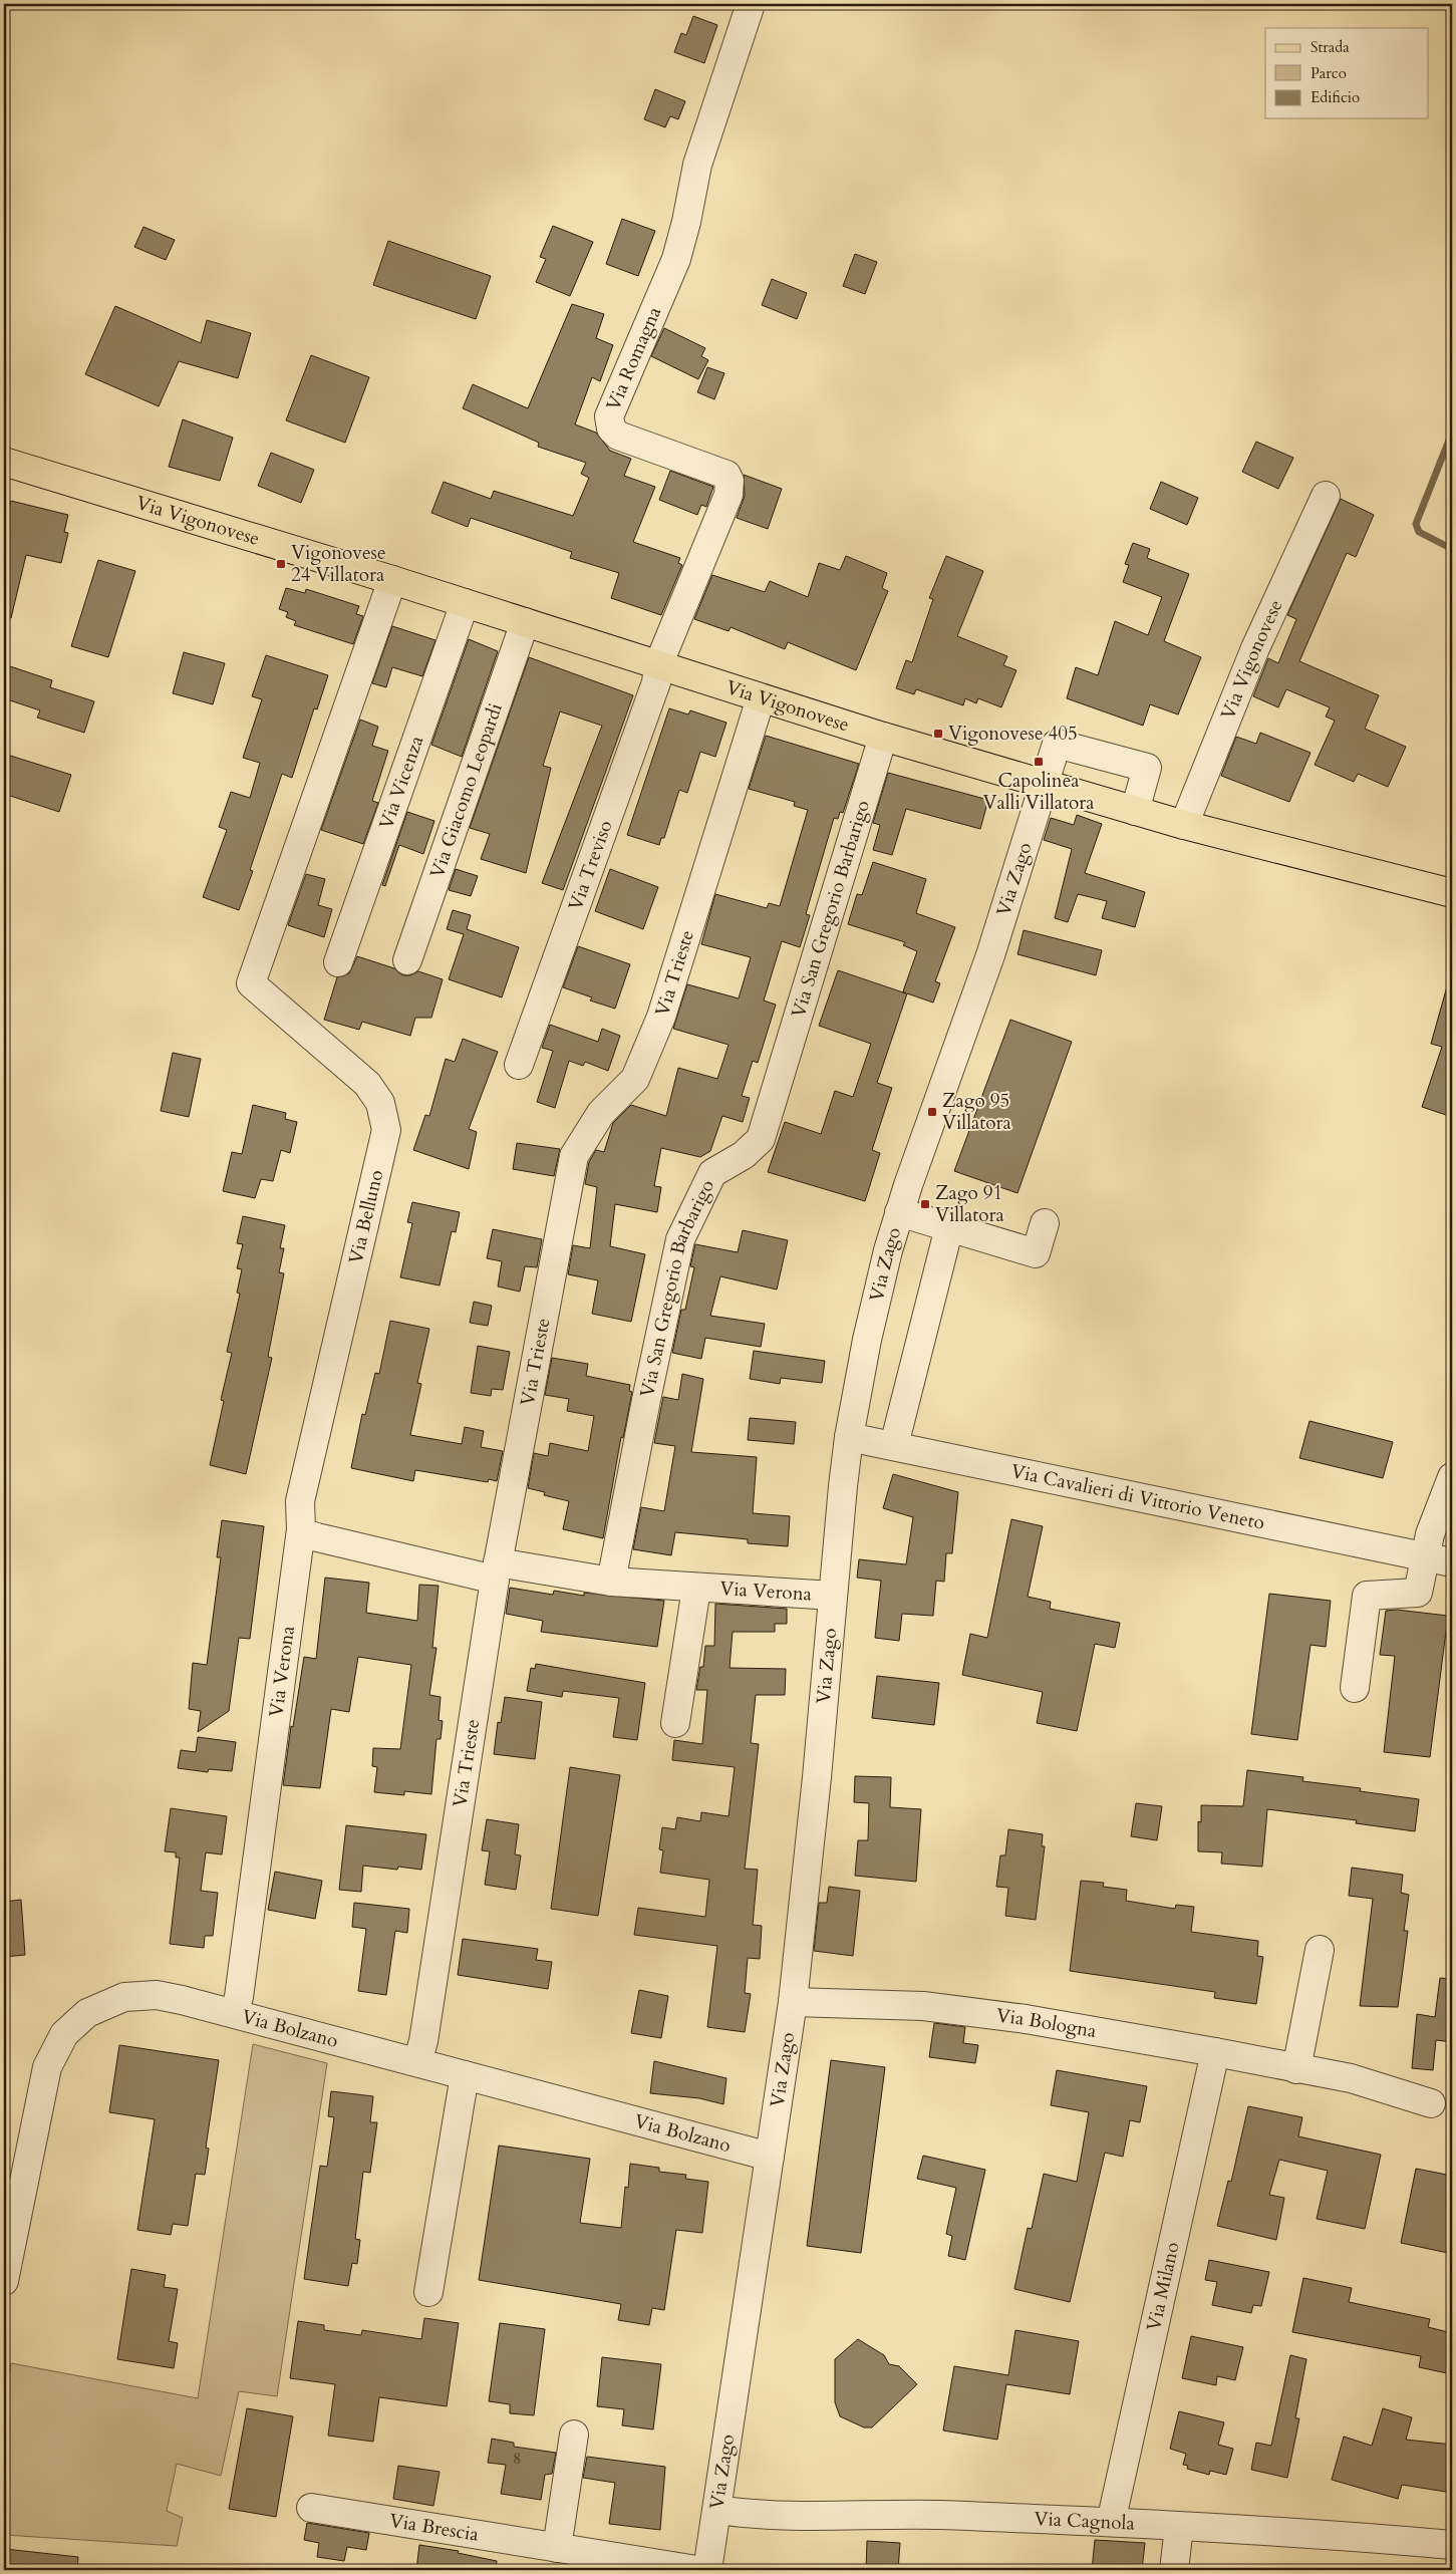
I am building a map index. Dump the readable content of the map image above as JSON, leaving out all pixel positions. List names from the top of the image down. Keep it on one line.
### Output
{"streets":{"main road":["Via Vigonovese"],"street":["Via Romagna","Via Vicenza","Via Giacomo Leopardi","Via Treviso","Via Zago","Via San Gregorio Barbarigo","Via Trieste","Via Belluno","Via Cavalieri di Vittorio Veneto","Via Verona","Via Bologna","Via Bolzano","Via Milano","Via Cagnola","Via Brescia"]},"crossings":[["Via Romagna","Via Vigonovese"],["Via Romagna","Via Treviso"],["Via Vigonovese","Via Vicenza"],["Via Vigonovese","Via Giacomo Leopardi"],["Via Vigonovese","Via Treviso"],["Via Vigonovese","Via Zago"],["Via Vigonovese","Via San Gregorio Barbarigo"],["Via Vigonovese","Via Trieste"],["Via Vigonovese","Via Belluno"],["Via Zago","Via Cavalieri di Vittorio Veneto"],["Via Zago","Via Verona"],["Via Zago","Via Bologna"],["Via Zago","Via Bolzano"],["Via Zago","Via Cagnola"],["Via San Gregorio Barbarigo","Via Verona"],["Via Trieste","Via Verona"],["Via Trieste","Via Bolzano"],["Via Belluno","Via Verona"],["Via Verona","Via Bolzano"],["Via Bologna","Via Milano"],["Via Milano","Via Cagnola"]],"places":{"transit":["Vigonovese 24 Villatora","Vigonovese 405","Capolinea Valli Villatora","Zago 95 Villatora","Zago 91 Villatora"]},"house_numbers":["8"],"legend":["Strada","Parco","Edificio"]}
